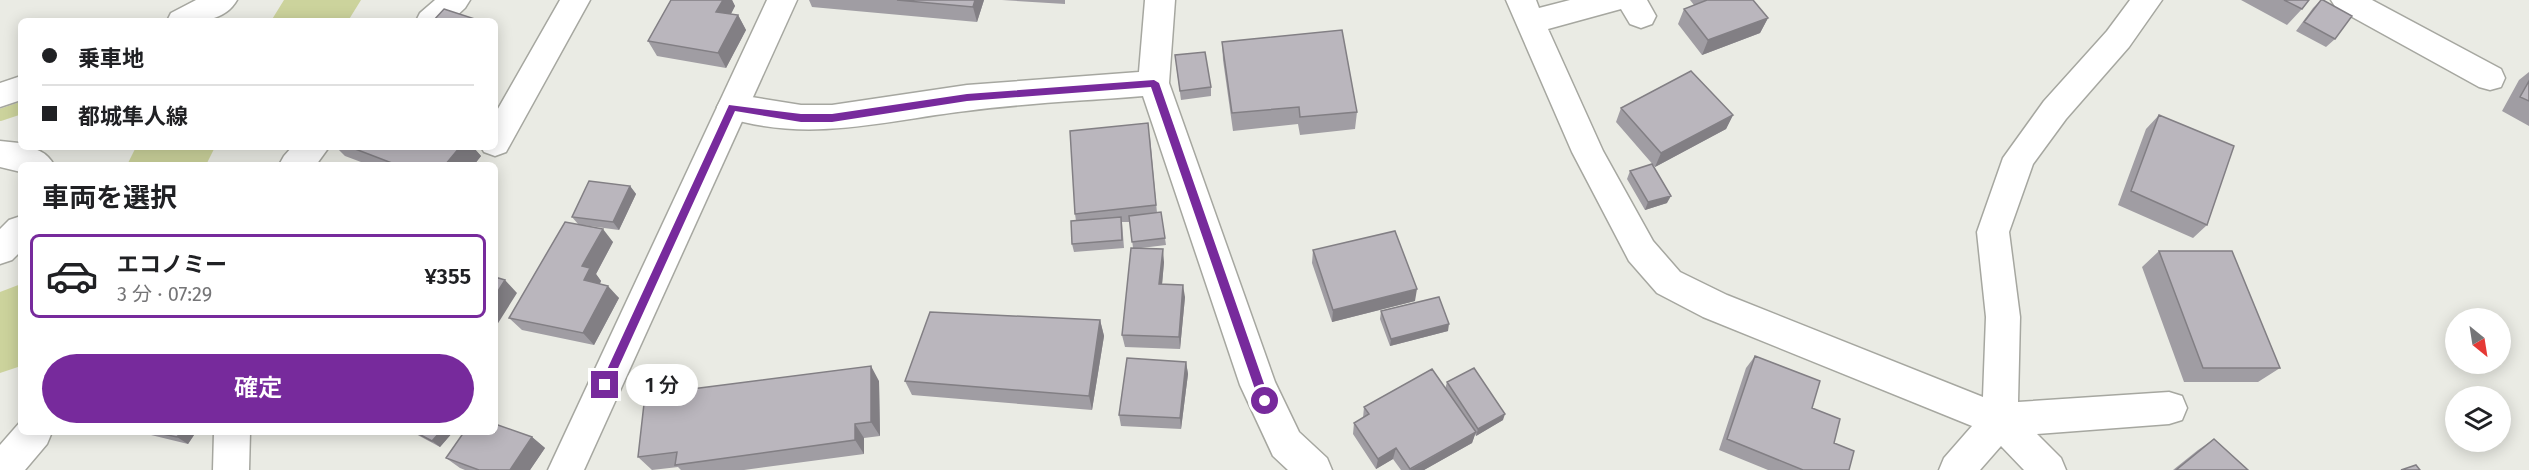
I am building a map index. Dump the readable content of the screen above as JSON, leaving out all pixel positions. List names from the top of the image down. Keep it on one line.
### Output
{"north":"bottom right","page":{"banner":["乗車地","都城隼人線"],"heading":"車両を選択","list":[{"name":"エコノミー","note":"3 分 · 07:29","value":"¥355"}],"buttons":"確定","bubble":"1 分"}}
